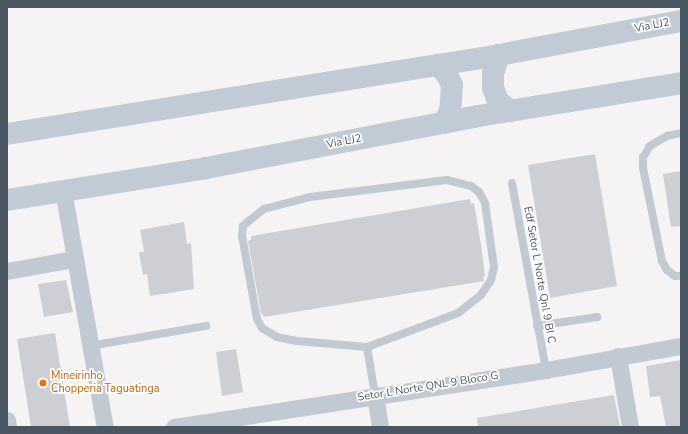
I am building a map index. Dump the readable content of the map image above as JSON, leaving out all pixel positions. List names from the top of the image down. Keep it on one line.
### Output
{"streets":{"main road":["Via LJ2"],"street":["Setor L Norte QNL 9 Bloco G"],"lane":["Edf Setor L Norte Qnl 9 BI C"]},"crossings":[["Edf Setor L Norte Qnl 9 BI C","Setor L Norte QNL 9 Bloco G"]],"places":["Mineirinho Chopperia Taguatinga"]}
